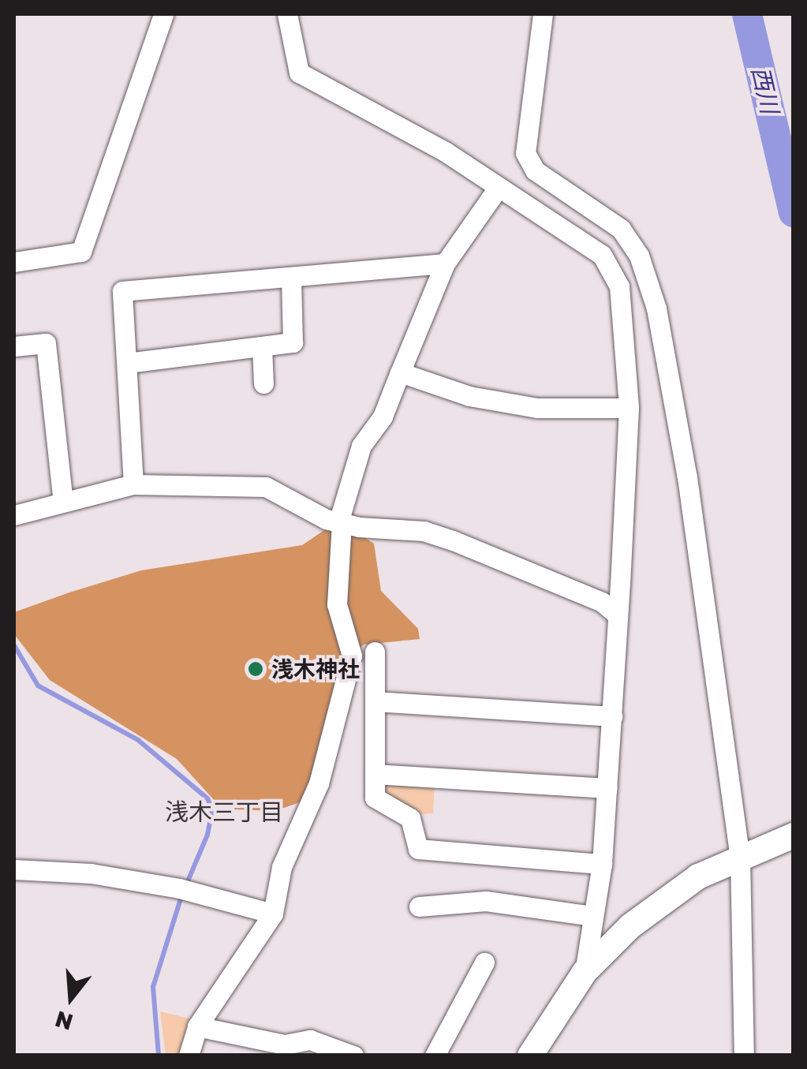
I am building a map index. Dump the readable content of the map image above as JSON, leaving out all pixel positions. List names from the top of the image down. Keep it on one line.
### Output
{"districts":["浅木三丁目"],"water":["西川"],"places":["浅木神社"],"north":"bottom"}
